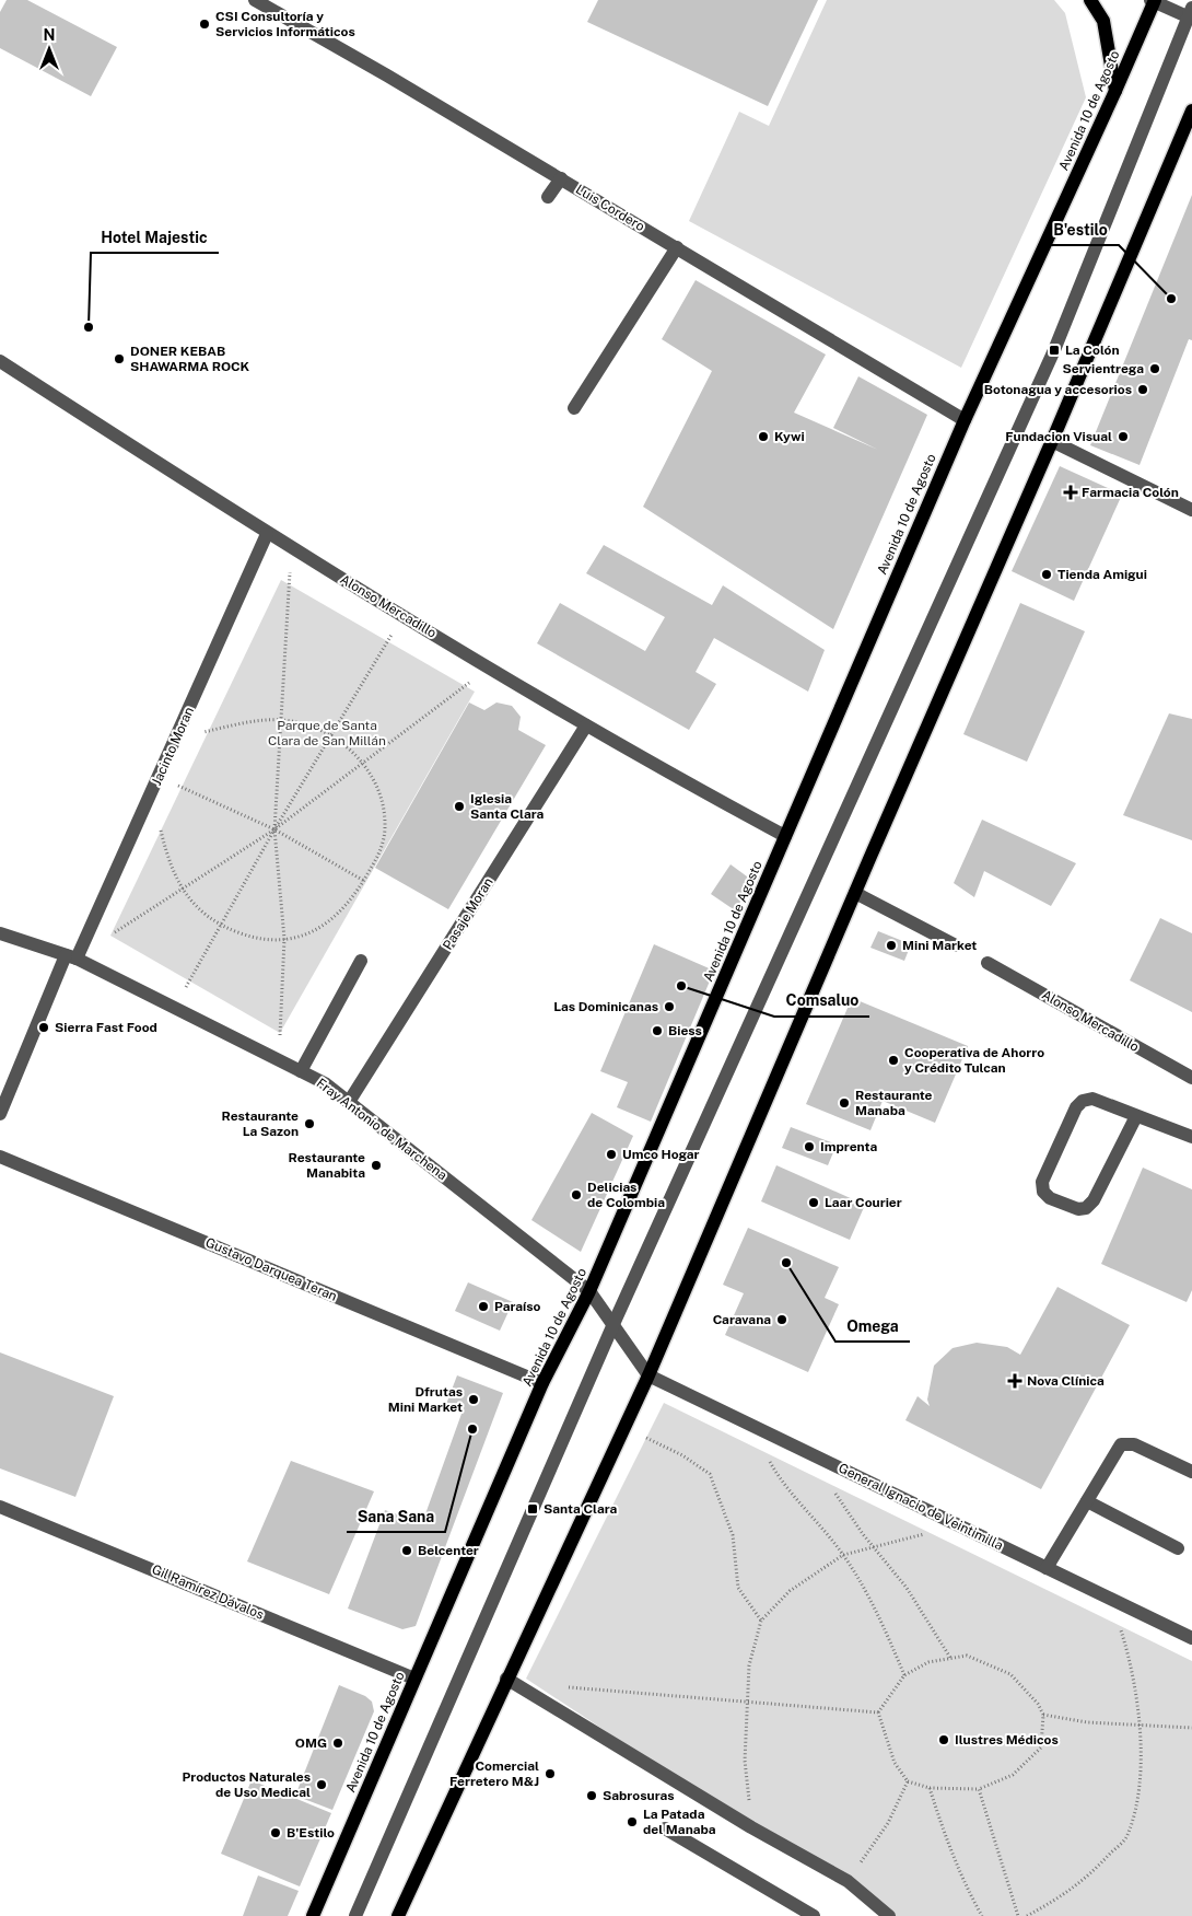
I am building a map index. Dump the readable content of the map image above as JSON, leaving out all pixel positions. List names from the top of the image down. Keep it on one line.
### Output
{"streets":{"main road":["Avenida 10 de Agosto"],"street":["Luis Cordero","Alonso Mercadillo","Jacinto Moran","Pasaje Moran","Fray Antonio de Marchena","Gustavo Darquea Teran","General Ignacio de Veintimilla","Gil Ramírez Dávalos"]},"crossings":[["Avenida 10 de Agosto","Luis Cordero"],["Avenida 10 de Agosto","Alonso Mercadillo"],["Avenida 10 de Agosto","Fray Antonio de Marchena"],["Avenida 10 de Agosto","Gustavo Darquea Teran"],["Avenida 10 de Agosto","Gil Ramírez Dávalos"],["Alonso Mercadillo","Jacinto Moran"],["Alonso Mercadillo","Pasaje Moran"],["Jacinto Moran","Fray Antonio de Marchena"],["Pasaje Moran","Fray Antonio de Marchena"],["Fray Antonio de Marchena","General Ignacio de Veintimilla"]],"parks":["Parque de Santa Clara de San Millán"],"places":{"other":["CSI Consultoría y Servicios Informáticos","B'estilo","Hotel Majestic","DONER KEBAB SHAWARMA ROCK","Servientrega","Botonagua y accesorios","Kywi","Fundacion Visual","Tienda Amigui","Iglesia Santa Clara","Mini Market","Comsaluo","Las Dominicanas","Sierra Fast Food","Biess","Cooperativa de Ahorro y Crédito Tulcan","Restaurante Manaba","Restaurante La Sazon","Imprenta","Umco Hogar","Restaurante Manabita","Delicias de Colombia","Laar Courier","Omega","Paraíso","Caravana","Dfrutas Mini Market","Sana Sana","Belcenter","Ilustres Médicos","OMG","Comercial Ferretero M&J","Productos Naturales de Uso Medical","Sabrosuras","La Patada del Manaba","B'Estilo"],"transit":["La Colón","Santa Clara"],"health":["Farmacia Colón","Nova Clínica"]},"north":"top"}
